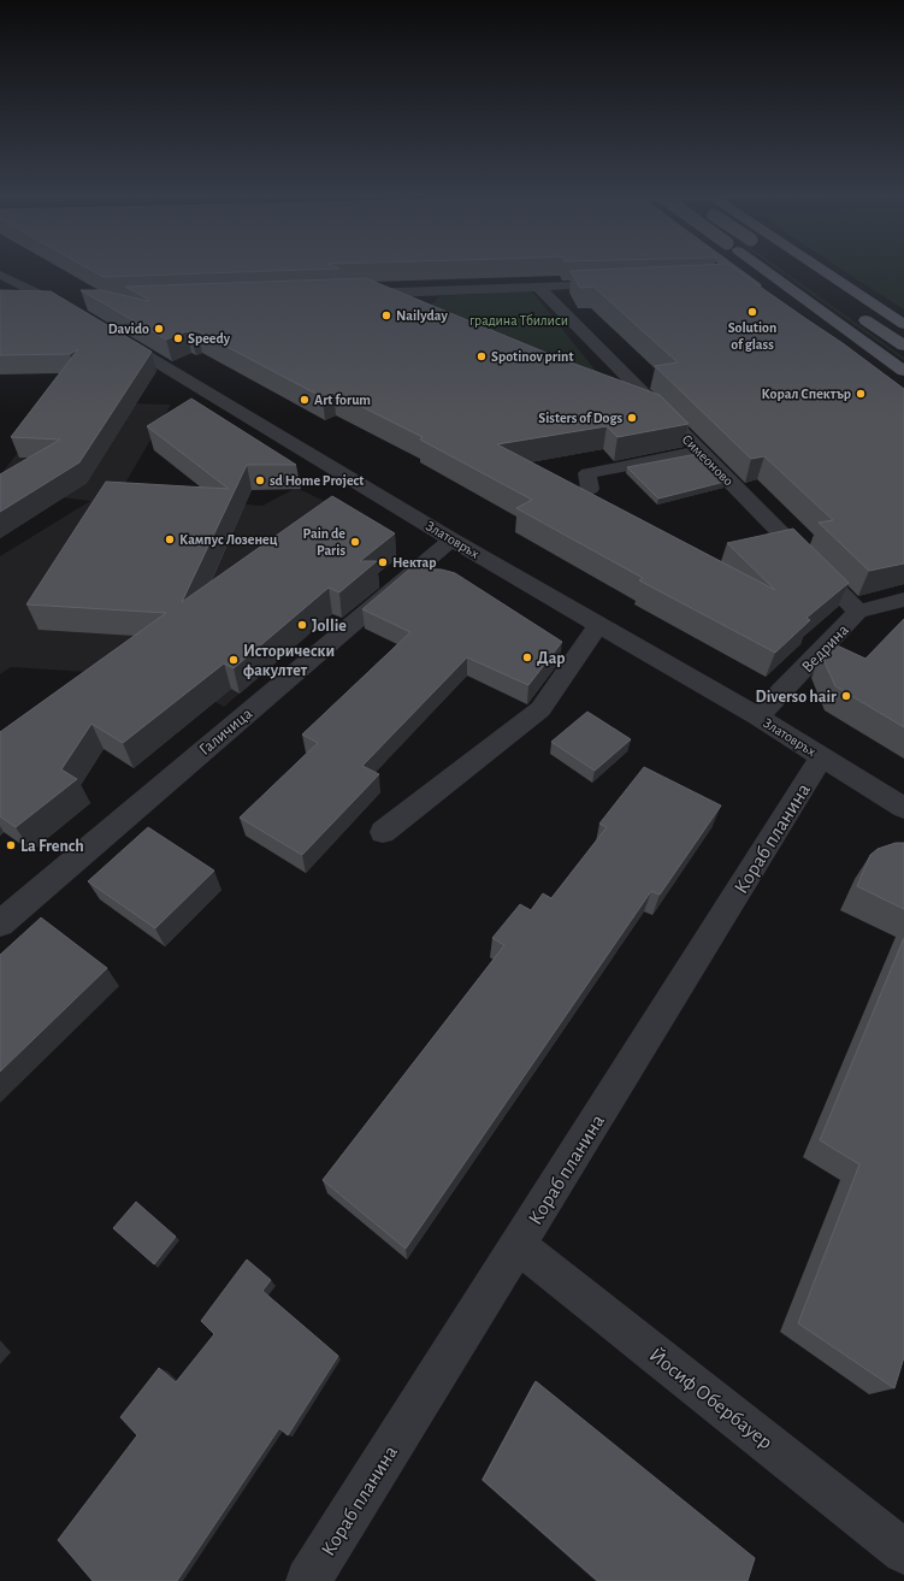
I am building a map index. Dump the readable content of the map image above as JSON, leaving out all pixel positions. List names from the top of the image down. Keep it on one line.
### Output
{"streets":{"street":["Симеоново","Златовръх","Ведрина","Галичица","Кораб планина","Йосиф Обербауер"]},"crossings":[["Симеоново","Ведрина"],["Златовръх","Ведрина"],["Златовръх","Галичица"],["Златовръх","Кораб планина"],["Кораб планина","Йосиф Обербауер"]],"parks":["градина Тбилиси"],"places":["Solution of glass","Nailyday","Davido","Speedy","Spotinov print","Корал Спектър","Art forum","Sisters of Dogs","sd Home Project","Кампус Лозенец","Pain de Paris","Нектар","Jollie","Дар","Исторически факултет","Diverso hair","La French"]}
